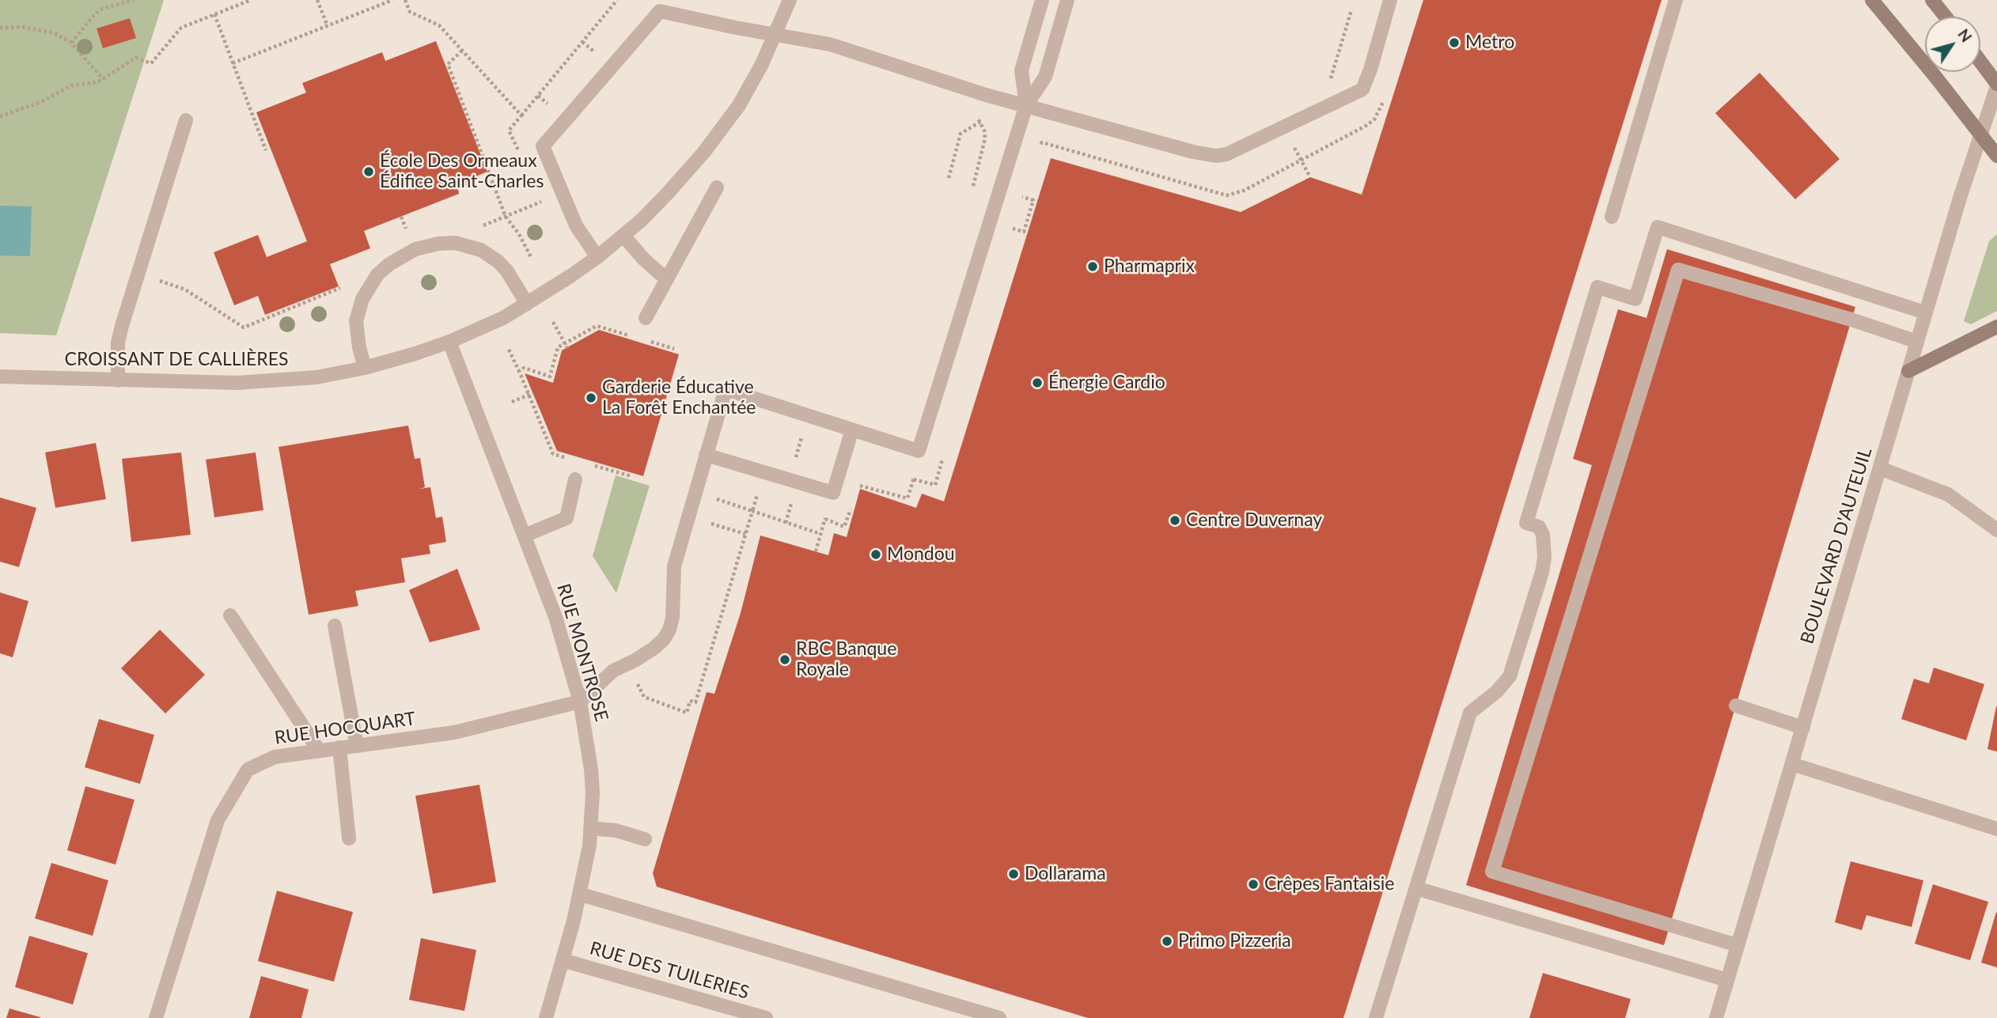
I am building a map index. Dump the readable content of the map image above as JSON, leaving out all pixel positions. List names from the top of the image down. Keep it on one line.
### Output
{"streets":{"street":["CROISSANT DE CALLIÈRES","BOULEVARD D'AUTEUIL","RUE MONTROSE","RUE HOCQUART","RUE DES TUILERIES"]},"crossings":[["CROISSANT DE CALLIÈRES","RUE MONTROSE"],["RUE MONTROSE","RUE HOCQUART"],["RUE MONTROSE","RUE DES TUILERIES"]],"places":["Metro","École Des Ormeaux Édifice Saint-Charles","Pharmaprix","Énergie Cardio","Garderie Éducative La Forêt Enchantée","Centre Duvernay","Mondou","RBC Banque Royale","Dollarama","Crêpes Fantaisie","Primo Pizzeria"],"north":"top right"}
